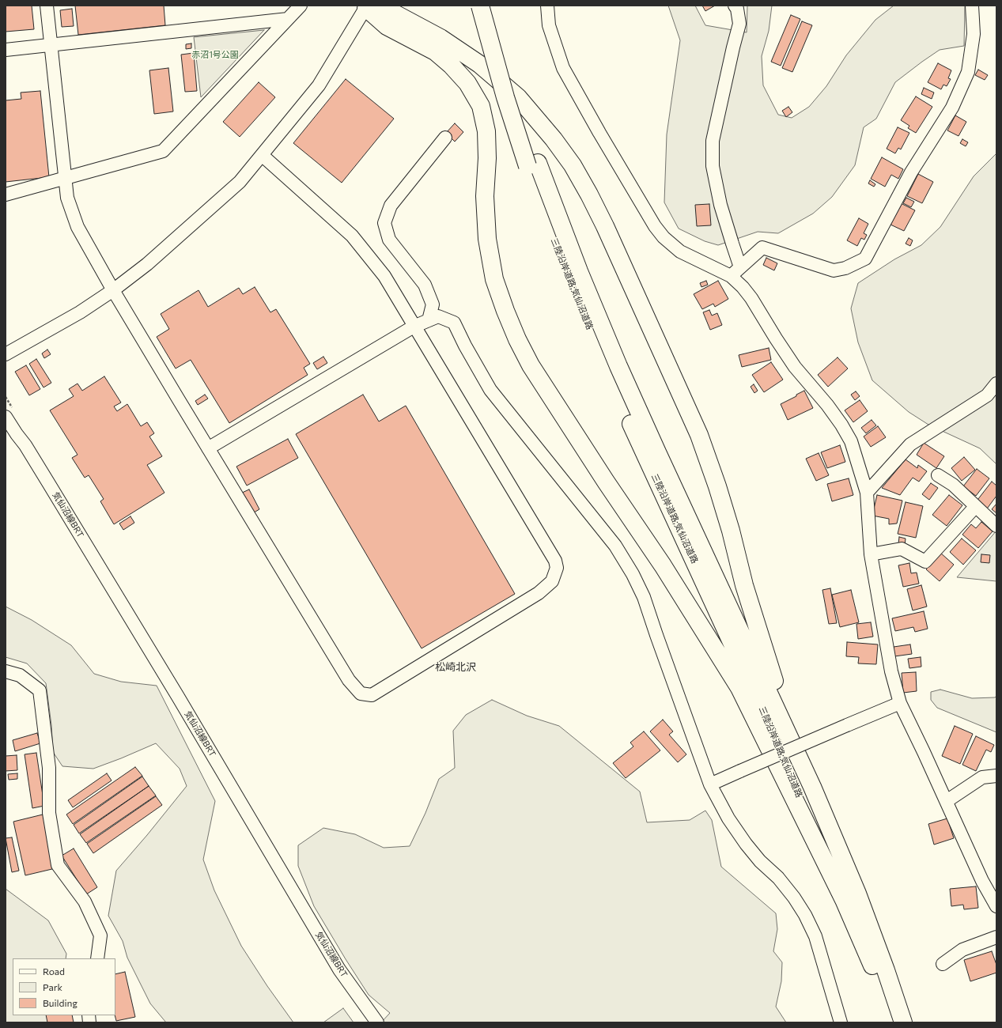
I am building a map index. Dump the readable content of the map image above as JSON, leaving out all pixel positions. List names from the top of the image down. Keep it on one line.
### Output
{"streets":{"highway":["三陸沿岸道路;気仙沼道路"],"street":["気仙沼線BRT"]},"districts":["松崎北沢"],"parks":["赤沼1号公園"],"legend":["Road","Park","Building"]}
